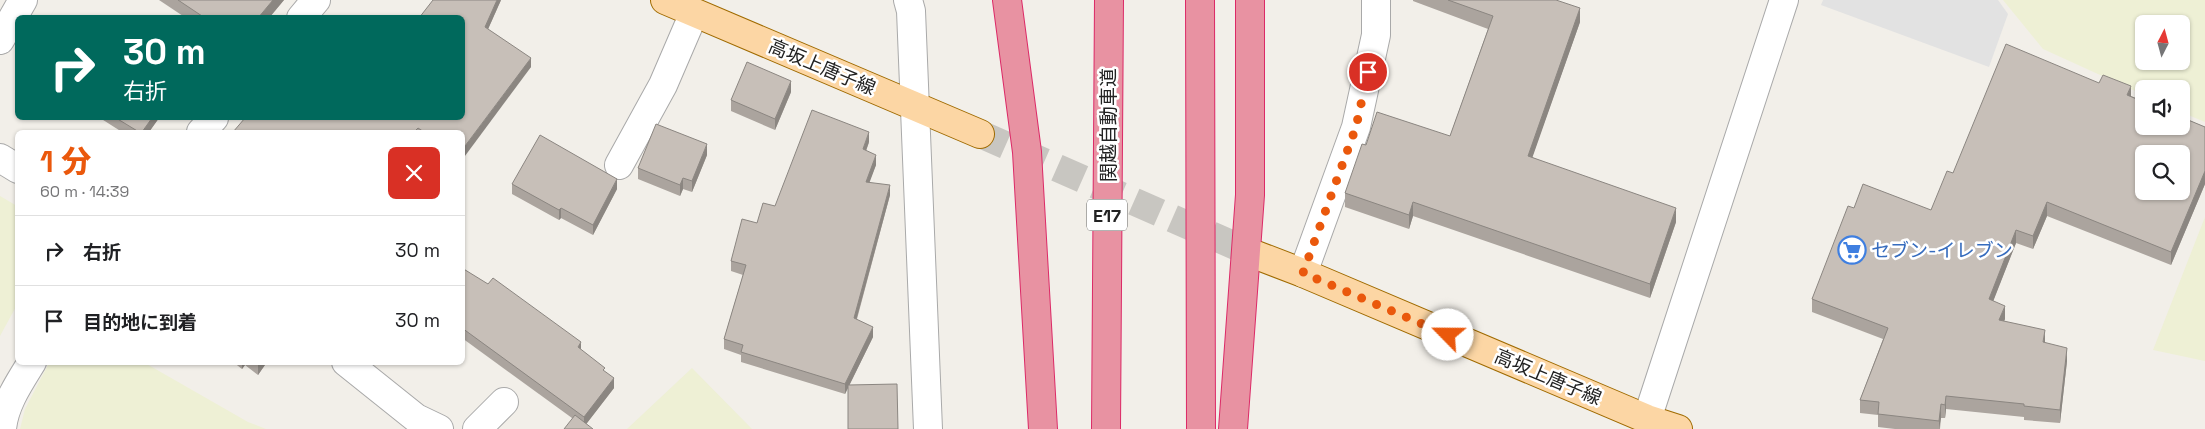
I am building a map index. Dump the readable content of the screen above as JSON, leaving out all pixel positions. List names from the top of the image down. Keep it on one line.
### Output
{"streets":{"highway":["関越自動車道","E17"],"main road":["高坂上唐子線"]},"places":{"supermarket":["セブン-イレブン"]},"north":"top","page":{"turn":["30 m","右折"],"heading":["1 分","60 m · 14:39"],"list":[{"name":"右折","value":"30 m"},{"name":"目的地に到着","value":"30 m"}]}}
